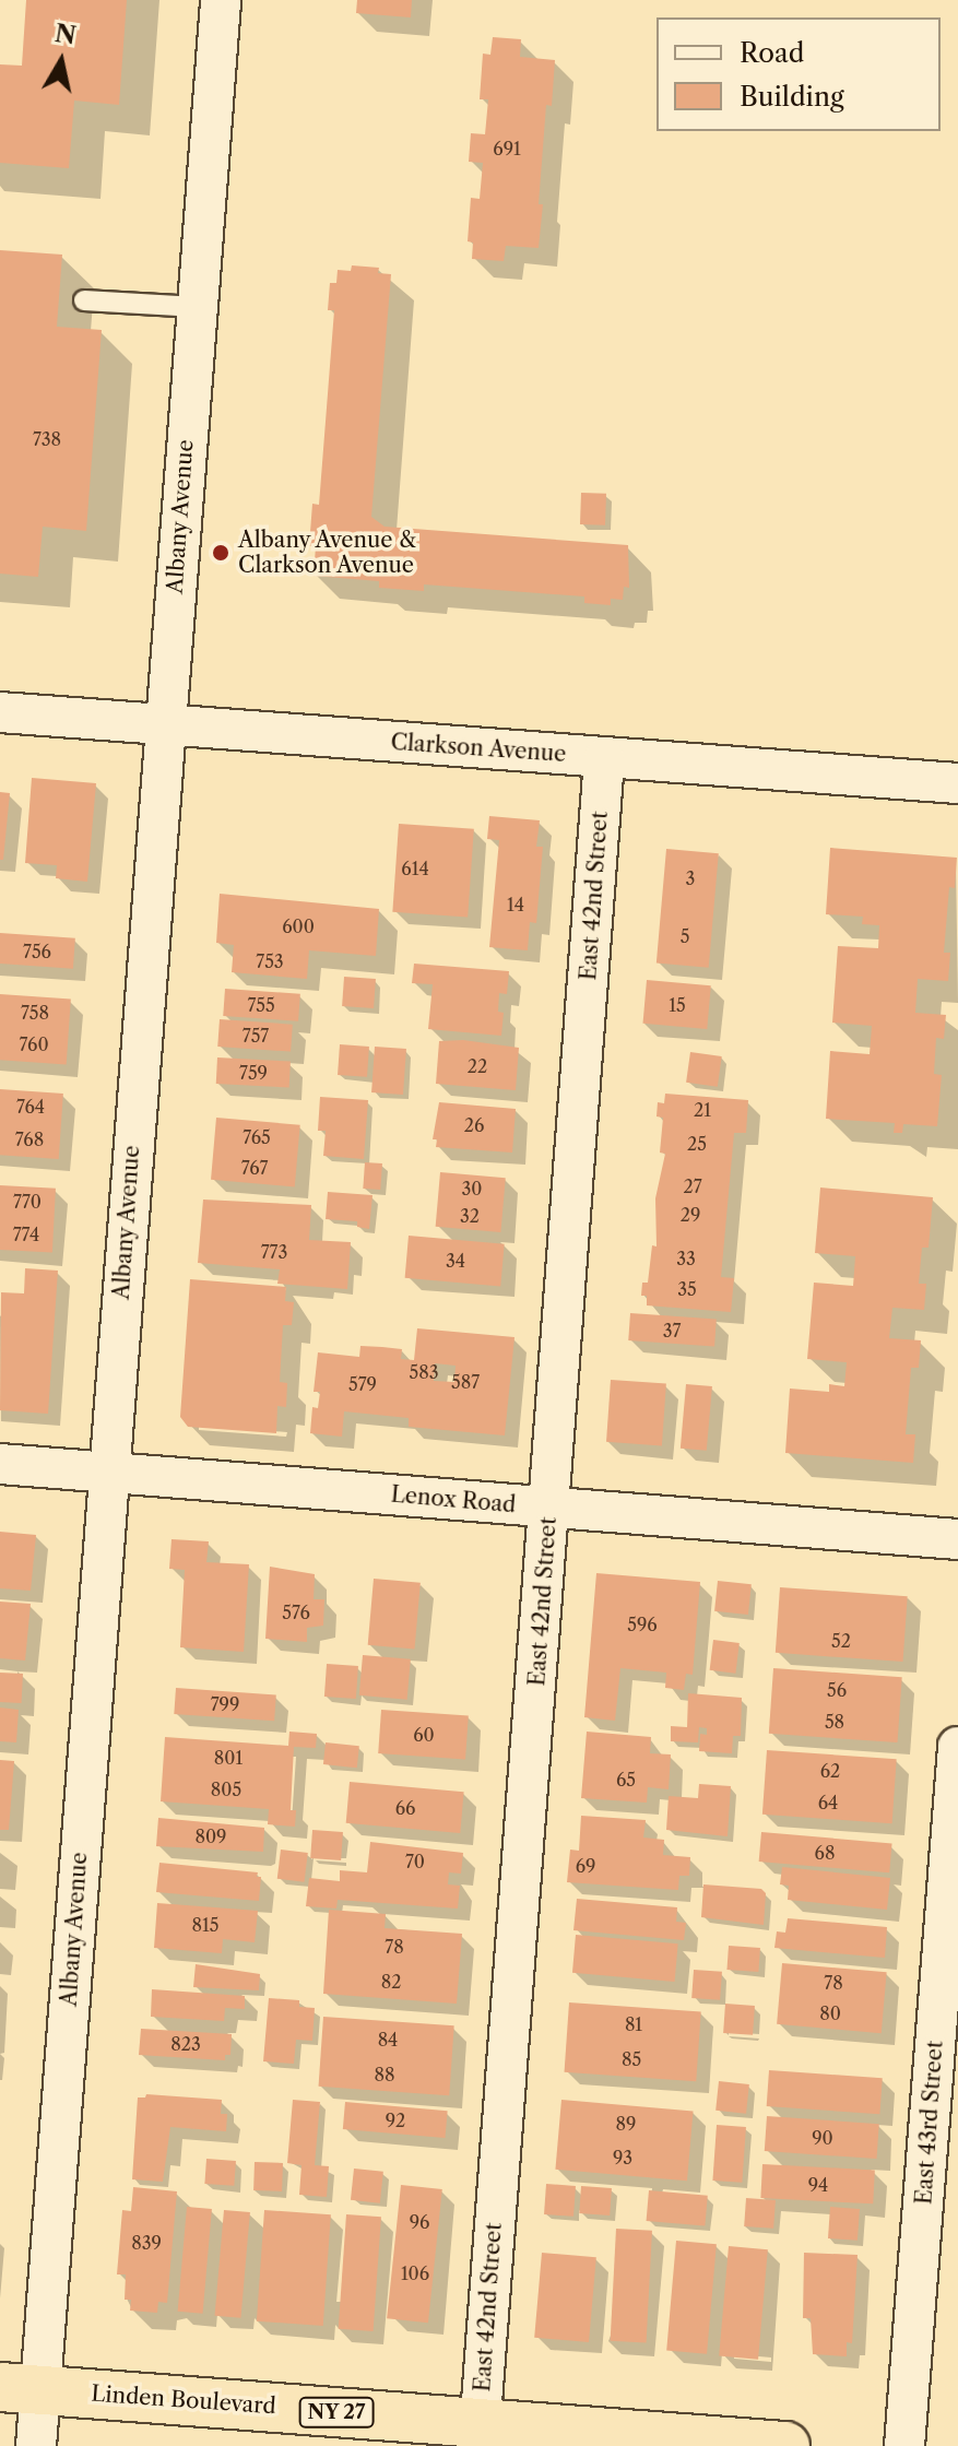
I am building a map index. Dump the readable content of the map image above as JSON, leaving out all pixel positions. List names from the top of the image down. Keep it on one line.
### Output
{"streets":{"highway":["Linden Boulevard","NY 27"],"street":["Albany Avenue","Clarkson Avenue","East 42nd Street","Lenox Road","East 43rd Street"]},"crossings":[["Albany Avenue","Clarkson Avenue"],["Albany Avenue","Lenox Road"],["Albany Avenue","Linden Boulevard"],["Clarkson Avenue","East 42nd Street"],["East 42nd Street","Lenox Road"],["East 42nd Street","Linden Boulevard"]],"places":["Albany Avenue & Clarkson Avenue"],"house_numbers":["691","738","614","3","14","600","5","756","753","755","15","758","757","760","22","759","764","21","26","765","768","25","767","27","30","770","29","32","774","773","33","34","35","37","583","587","579","576","596","52","56","799","58","60","801","62","65","805","64","66","809","68","70","69","815","78","82","78","80","81","84","823","85","88","92","89","90","93","94","96","839","106"],"legend":["Road","Building"],"north":"top"}
